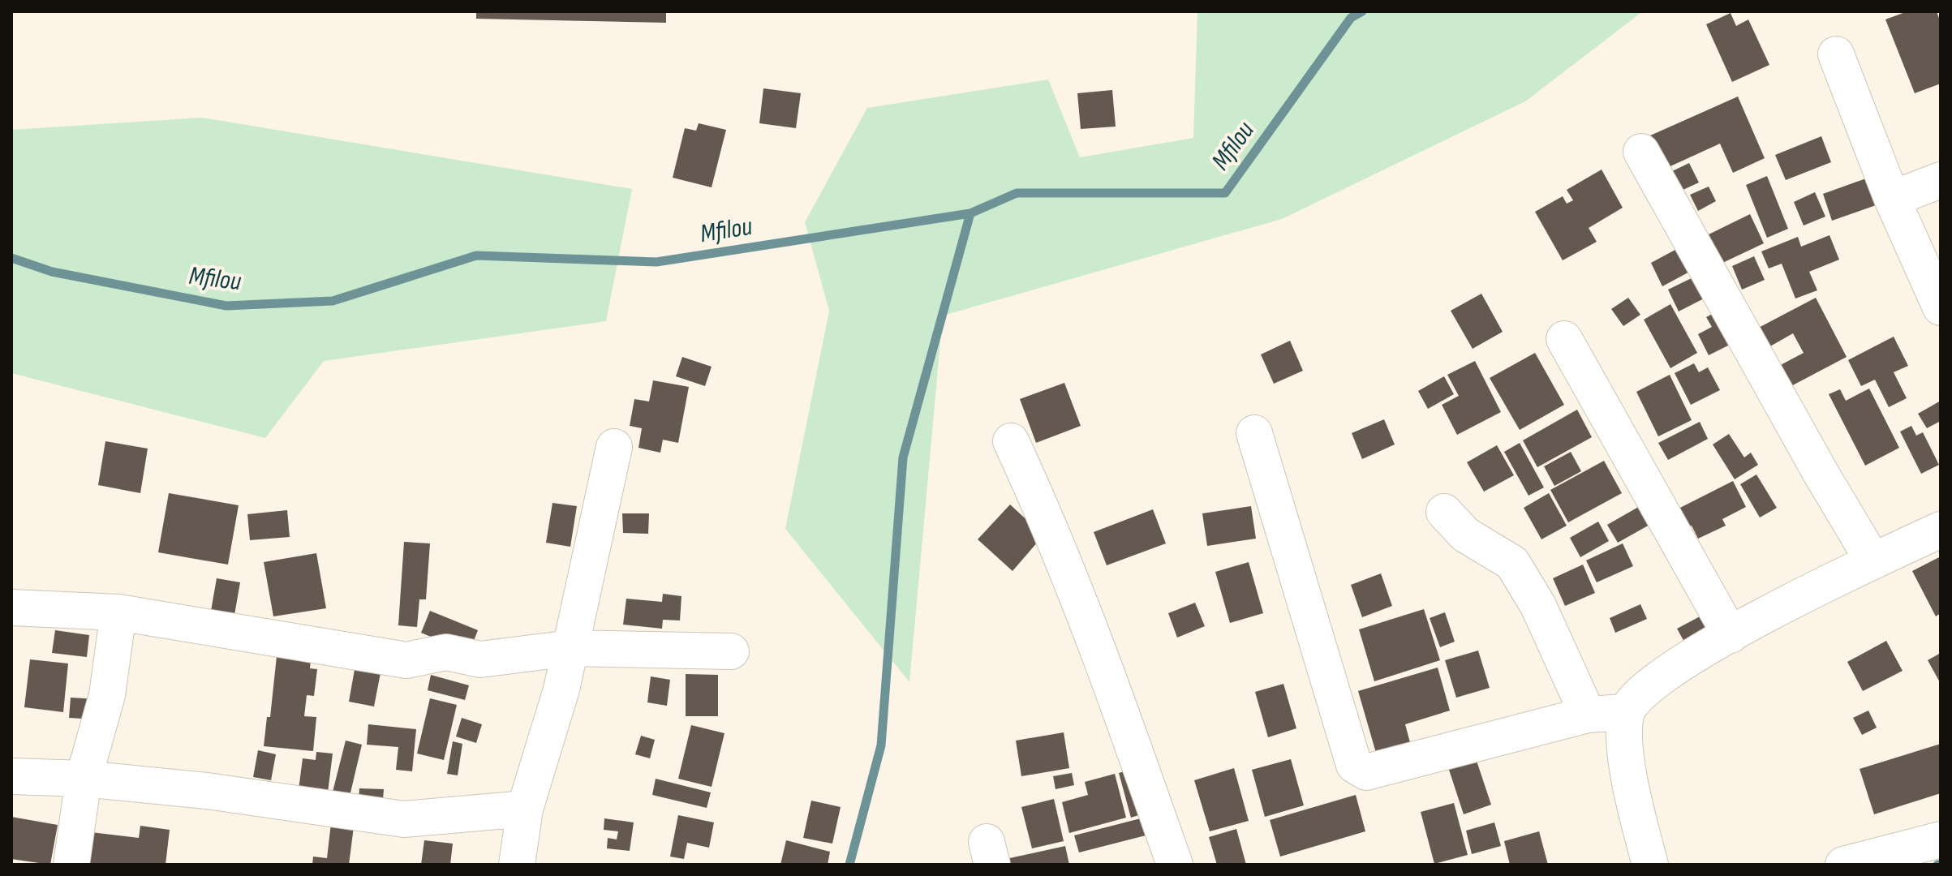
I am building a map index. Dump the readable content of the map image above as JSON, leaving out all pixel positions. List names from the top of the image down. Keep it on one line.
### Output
{"water":["Mfilou"]}
